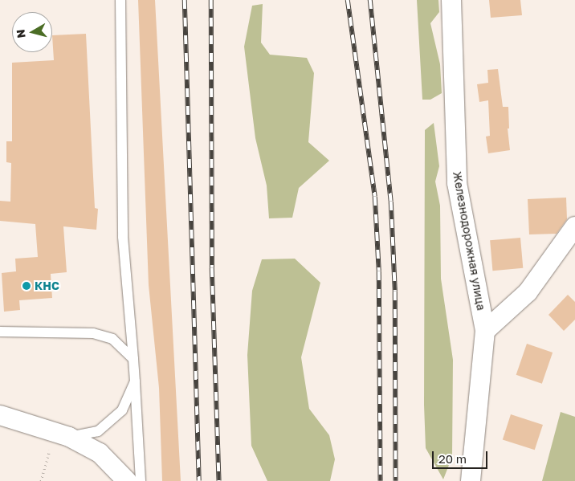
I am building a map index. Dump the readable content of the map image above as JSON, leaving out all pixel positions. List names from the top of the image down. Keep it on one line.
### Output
{"streets":{"street":["Железнодорожная улица"]},"places":["КНС"],"scale_bar":"20 m","north":"left"}
